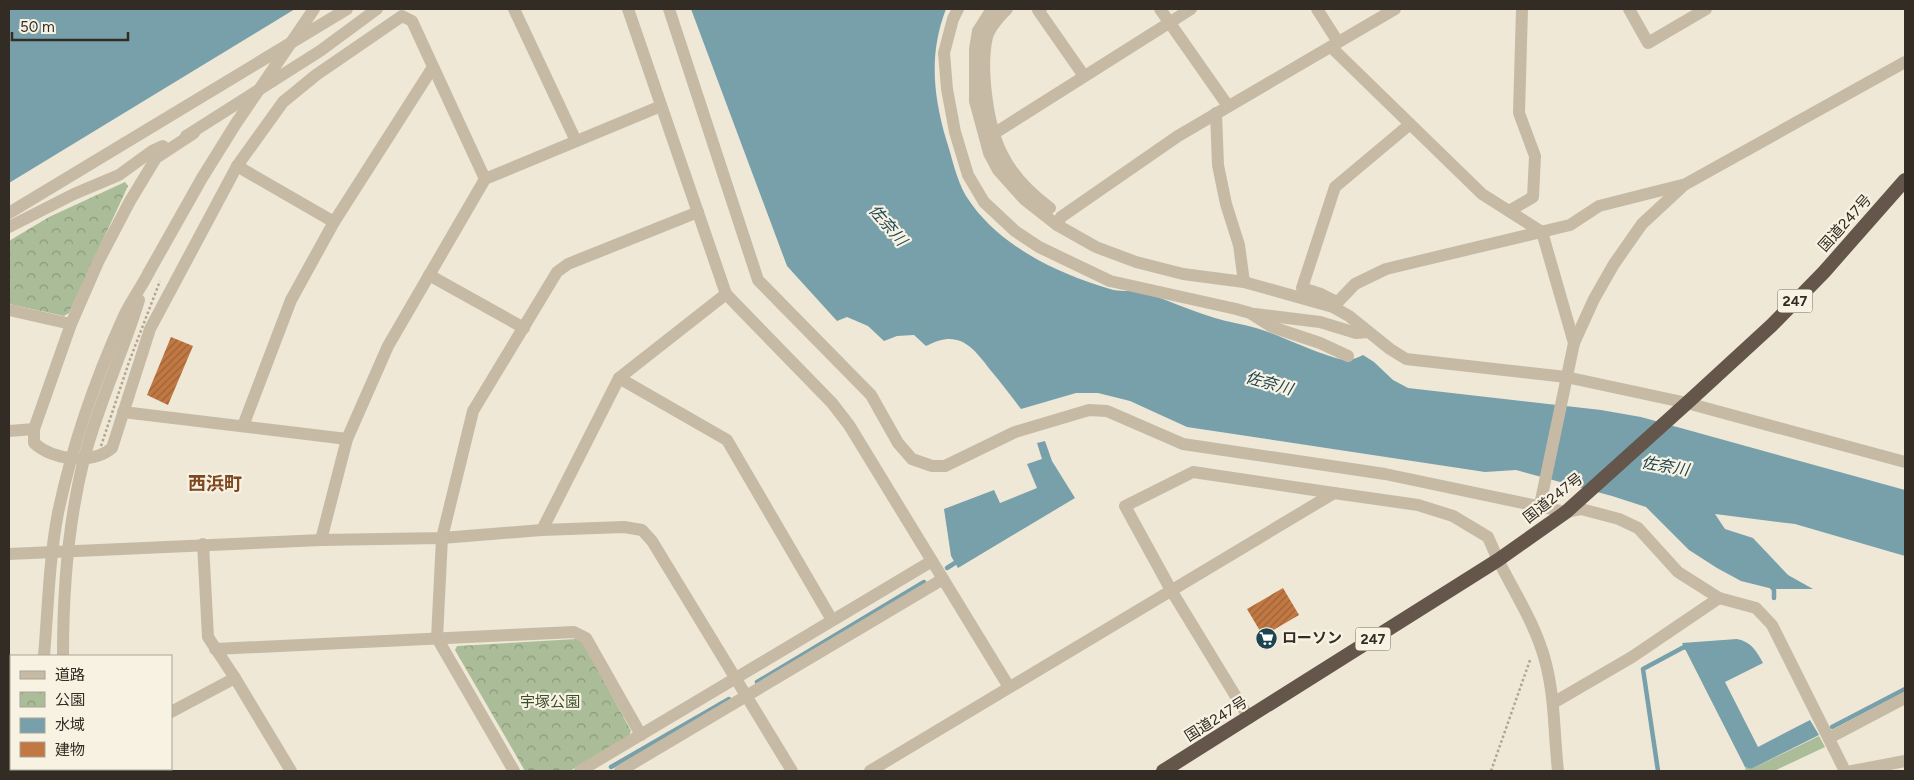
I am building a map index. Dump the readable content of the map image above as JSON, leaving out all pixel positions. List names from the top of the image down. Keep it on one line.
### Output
{"streets":{"highway":["国道247号","247"]},"districts":["西浜町"],"water":["佐奈川"],"parks":["宇塚公園"],"places":{"supermarket":["ローソン"]},"legend":["道路","公園","水域","建物"],"scale_bar":"50 m"}
